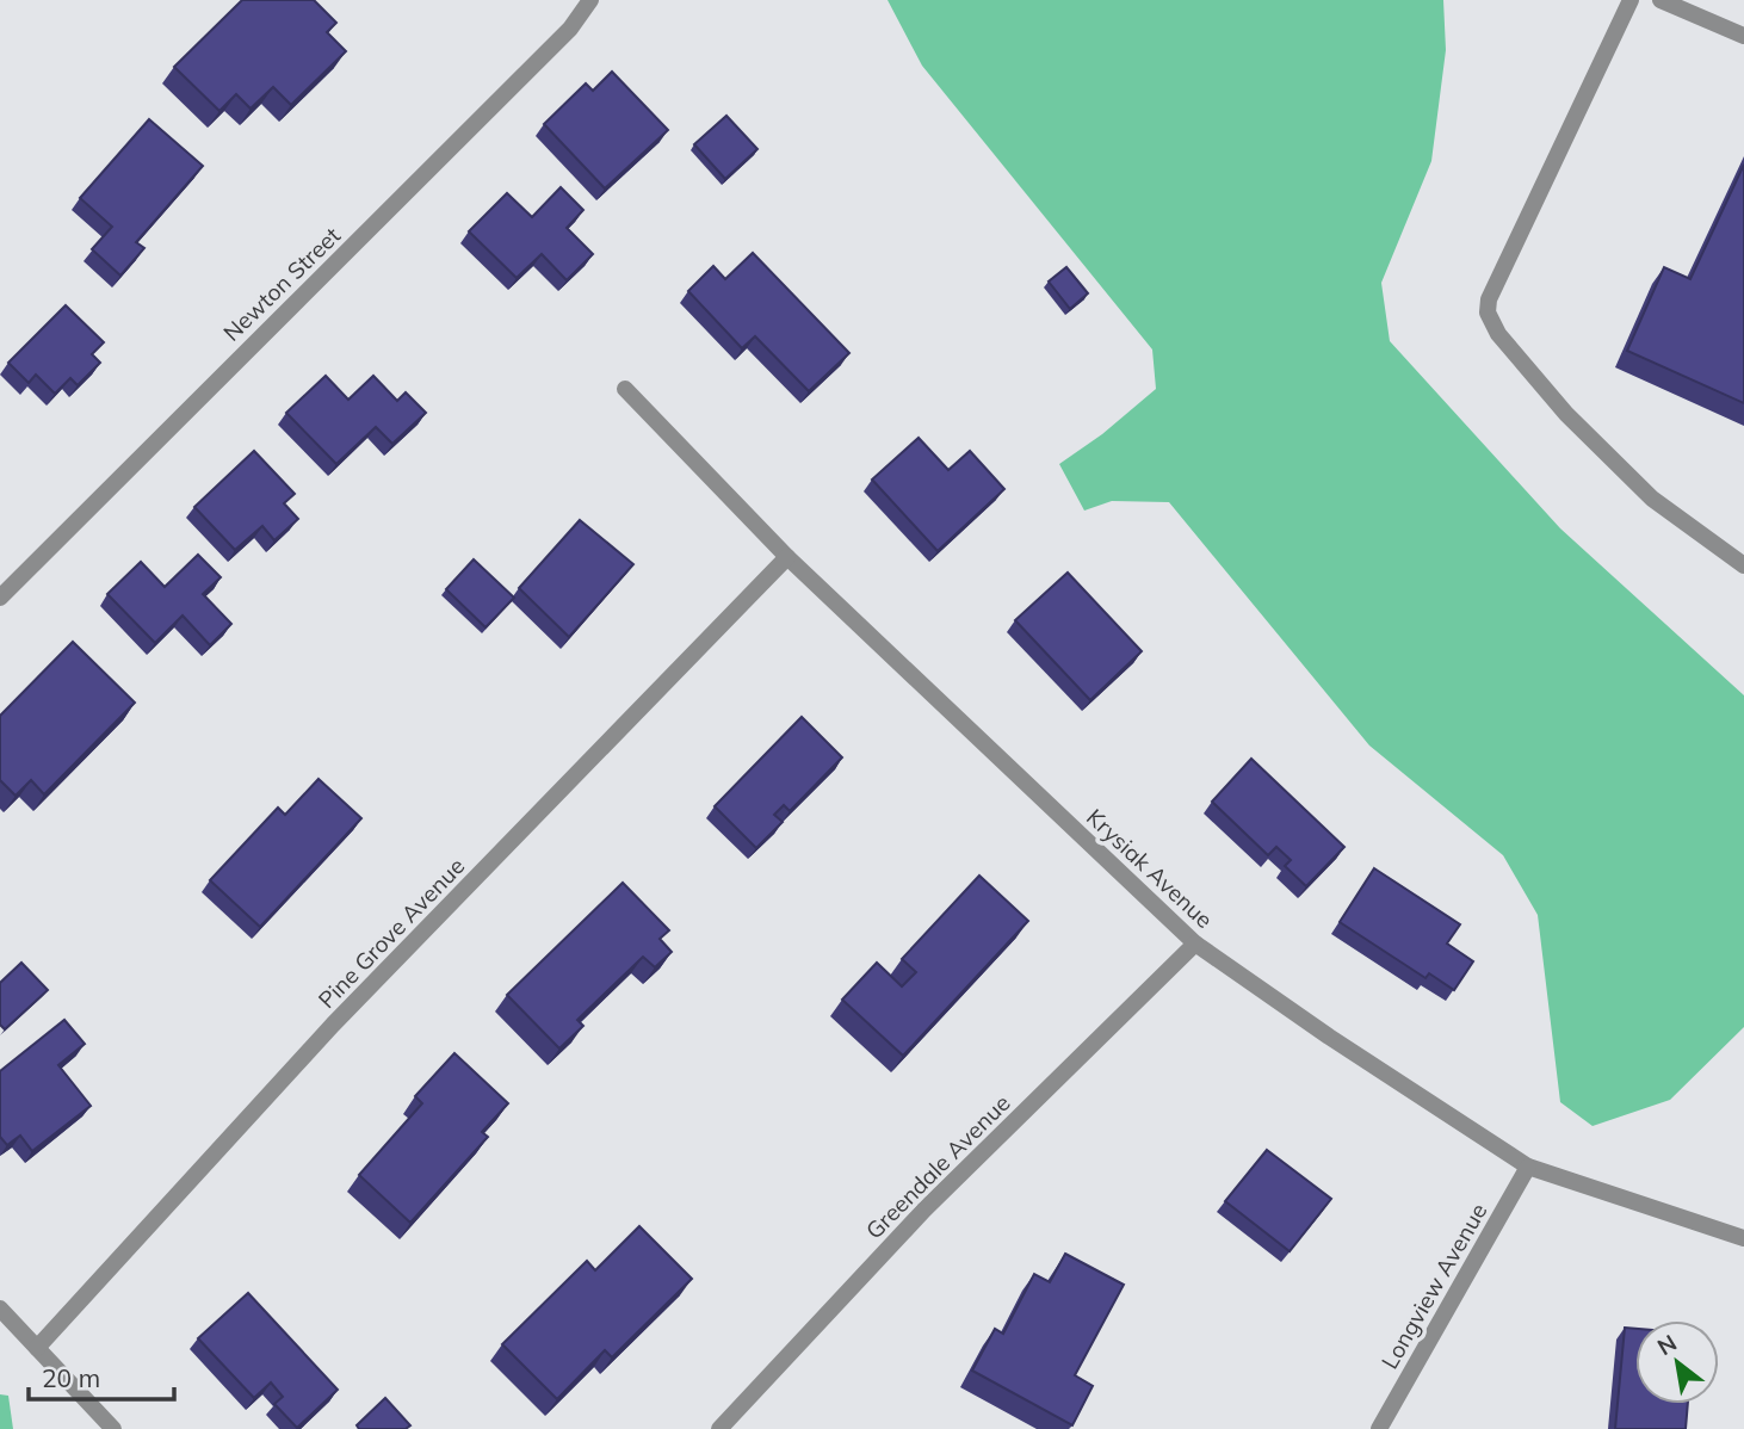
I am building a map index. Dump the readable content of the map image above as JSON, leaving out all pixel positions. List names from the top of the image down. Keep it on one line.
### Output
{"streets":{"street":["Newton Street","Krysiak Avenue","Pine Grove Avenue","Greendale Avenue","Longview Avenue"]},"crossings":[["Krysiak Avenue","Pine Grove Avenue"],["Krysiak Avenue","Greendale Avenue"],["Krysiak Avenue","Longview Avenue"]],"scale_bar":"20 m","north":"top left"}
